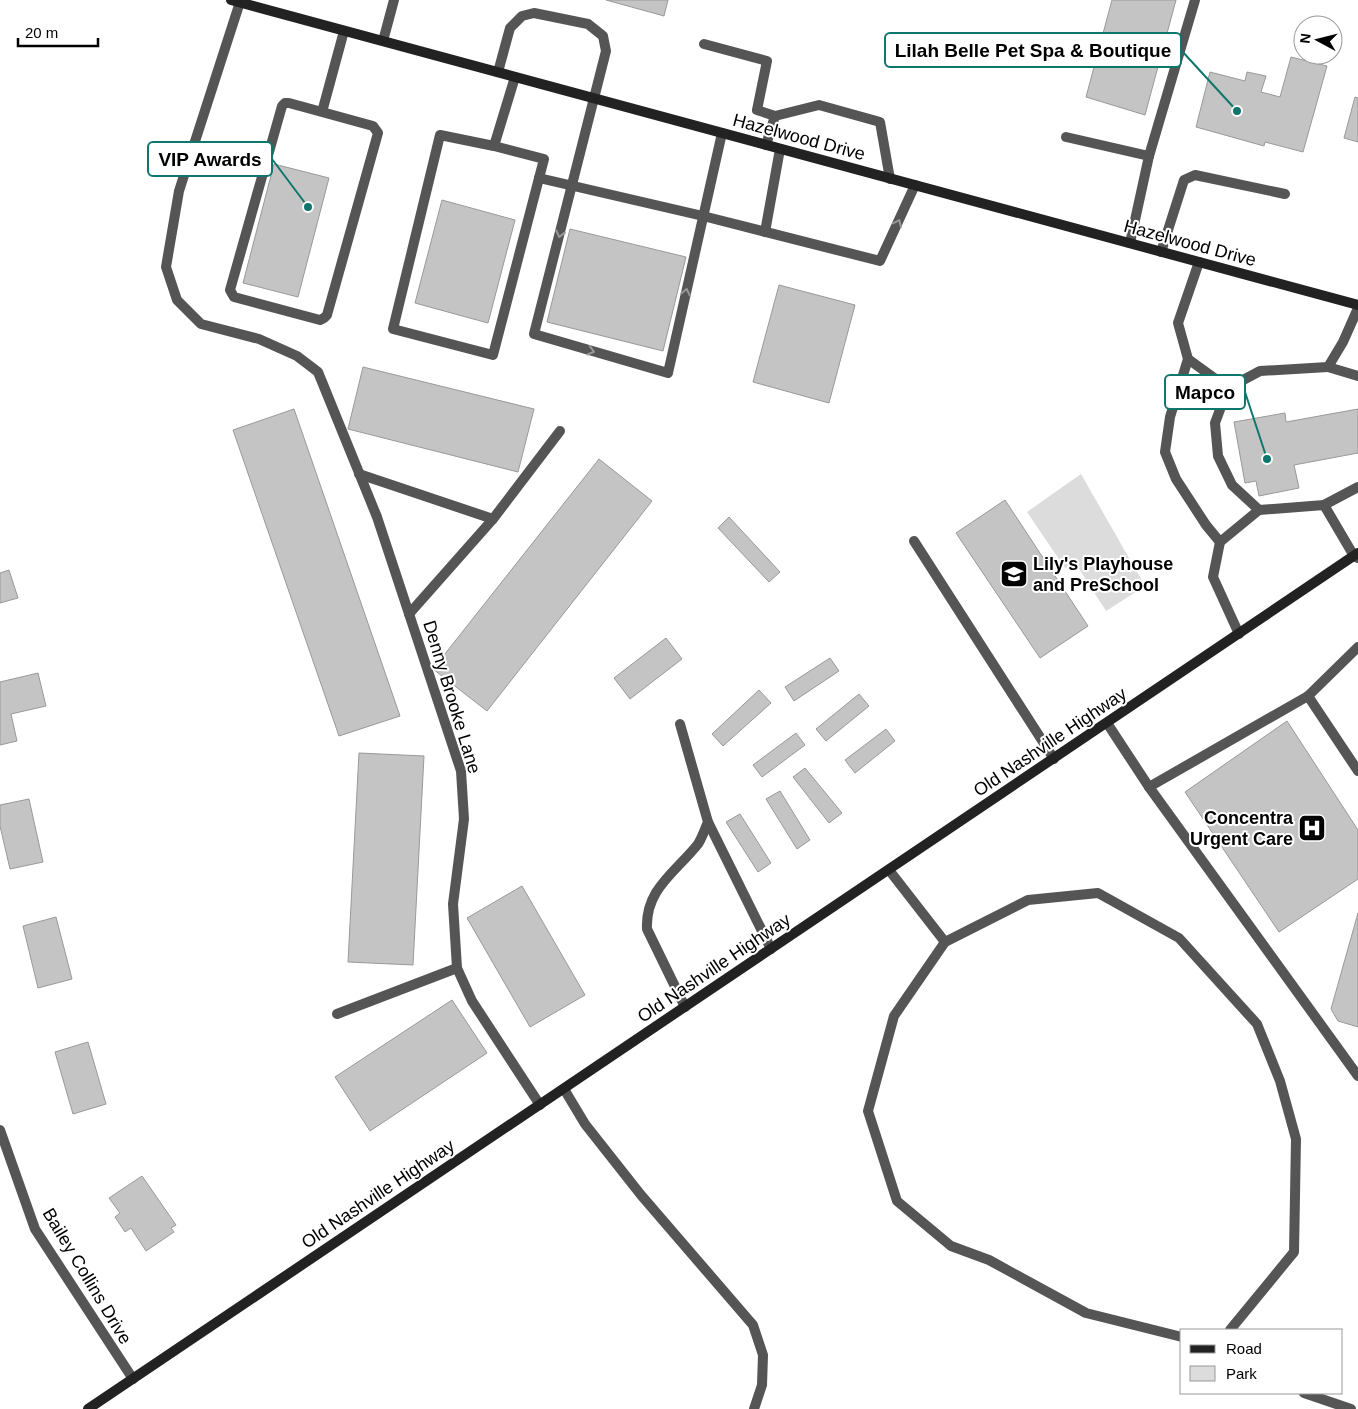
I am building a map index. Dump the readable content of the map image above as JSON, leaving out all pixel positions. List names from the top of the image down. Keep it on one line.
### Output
{"streets":{"main road":["Hazelwood Drive","Old Nashville Highway"],"street":["Denny Brooke Lane","Bailey Collins Drive"]},"crossings":[["Hazelwood Drive","Denny Brooke Lane"],["Denny Brooke Lane","Old Nashville Highway"],["Old Nashville Highway","Bailey Collins Drive"]],"places":{"other":["Lilah Belle Pet Spa & Boutique","VIP Awards","Mapco"],"school or university":["Lily's Playhouse and PreSchool"],"hospital":["Concentra Urgent Care"]},"legend":["Road","Park"],"scale_bar":"20 m","north":"left"}
